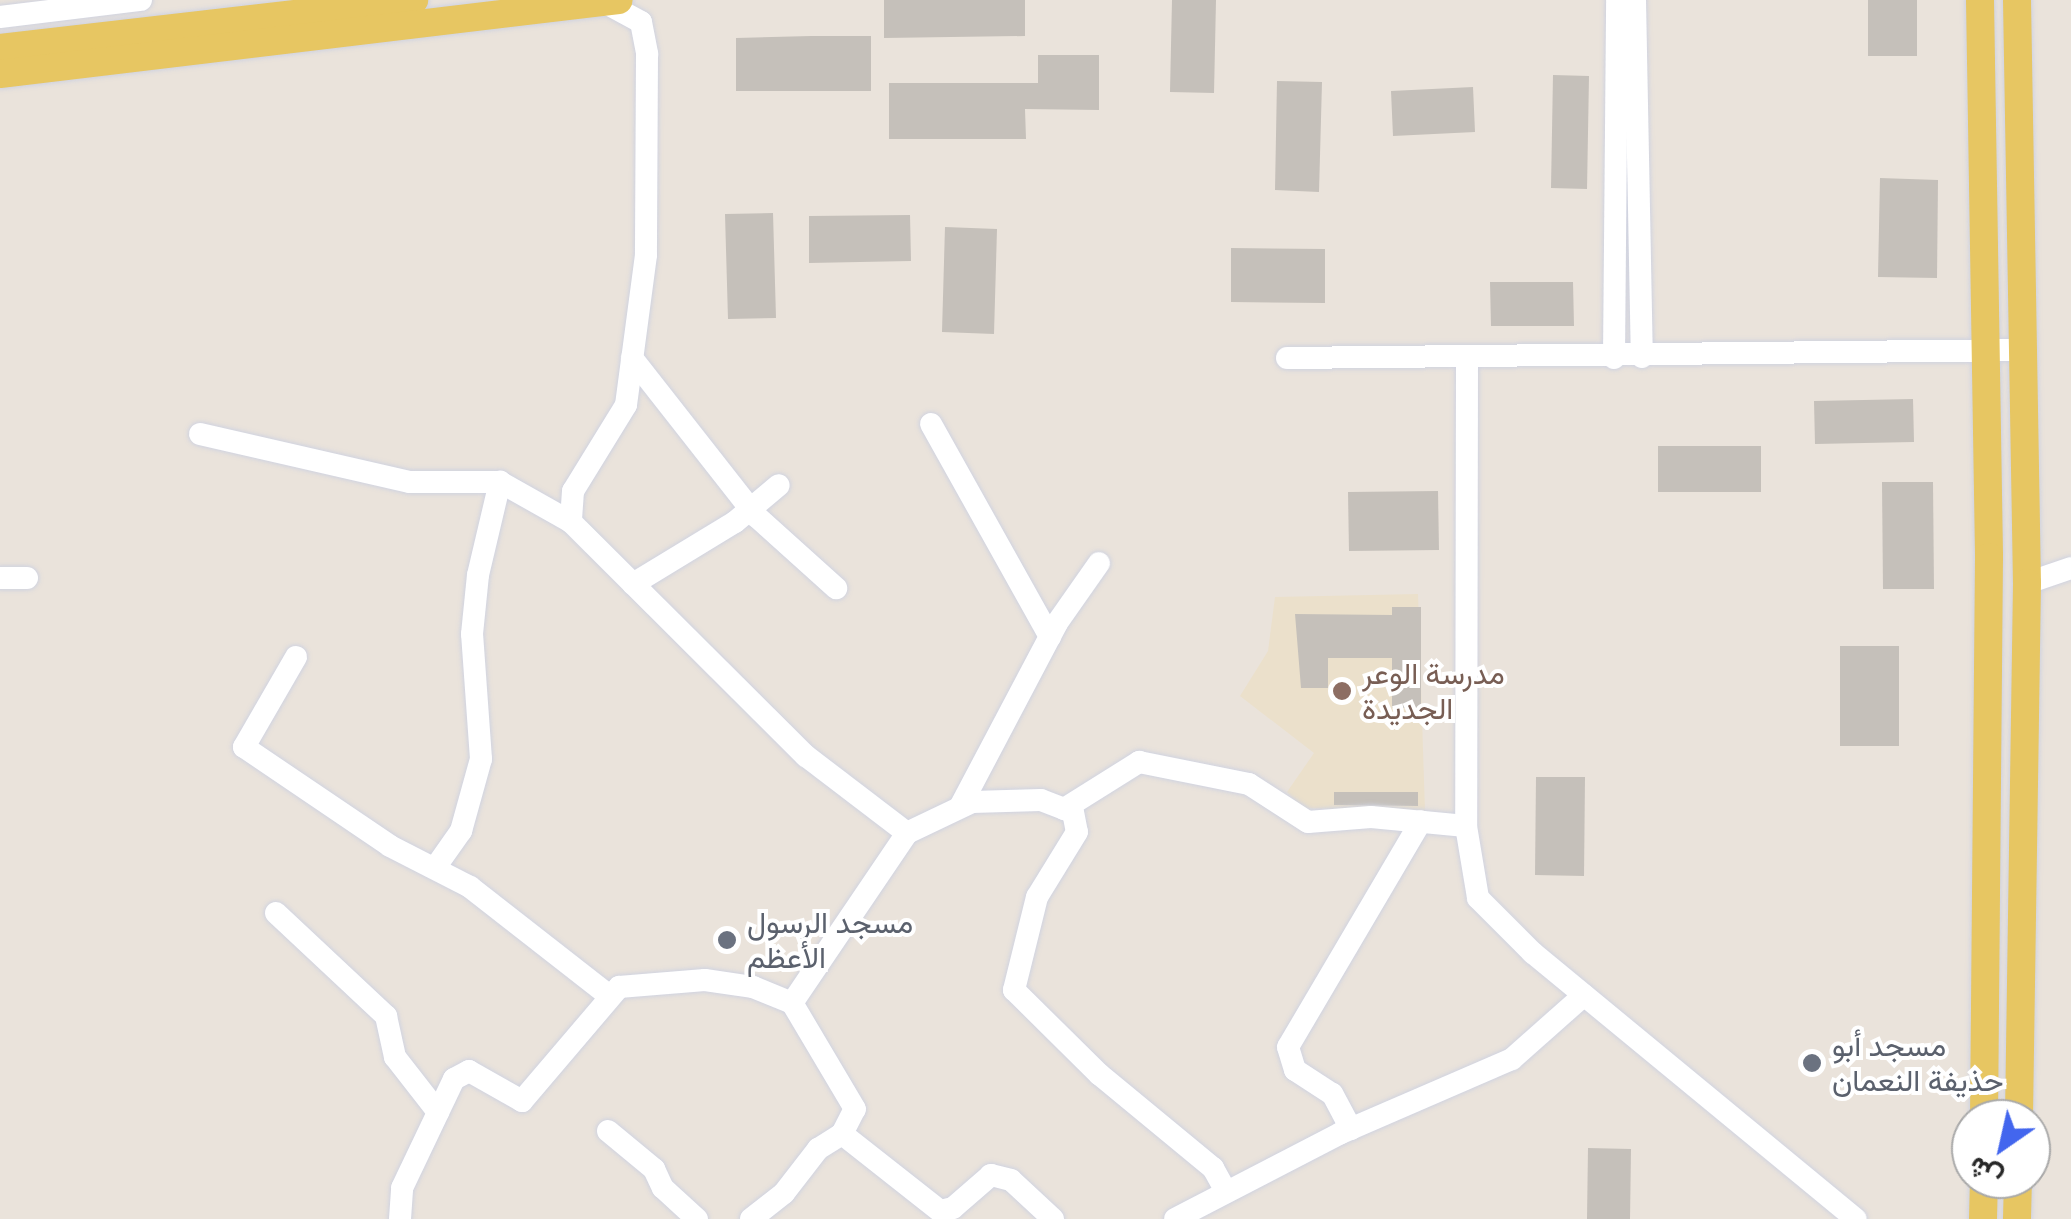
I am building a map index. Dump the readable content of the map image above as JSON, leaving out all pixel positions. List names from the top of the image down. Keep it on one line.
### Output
{"places":["مدرسة الوعر الجديدة","مسجد الرسول الأعظم","مسجد أبو حذيفة النعمان"],"north":"bottom left"}
